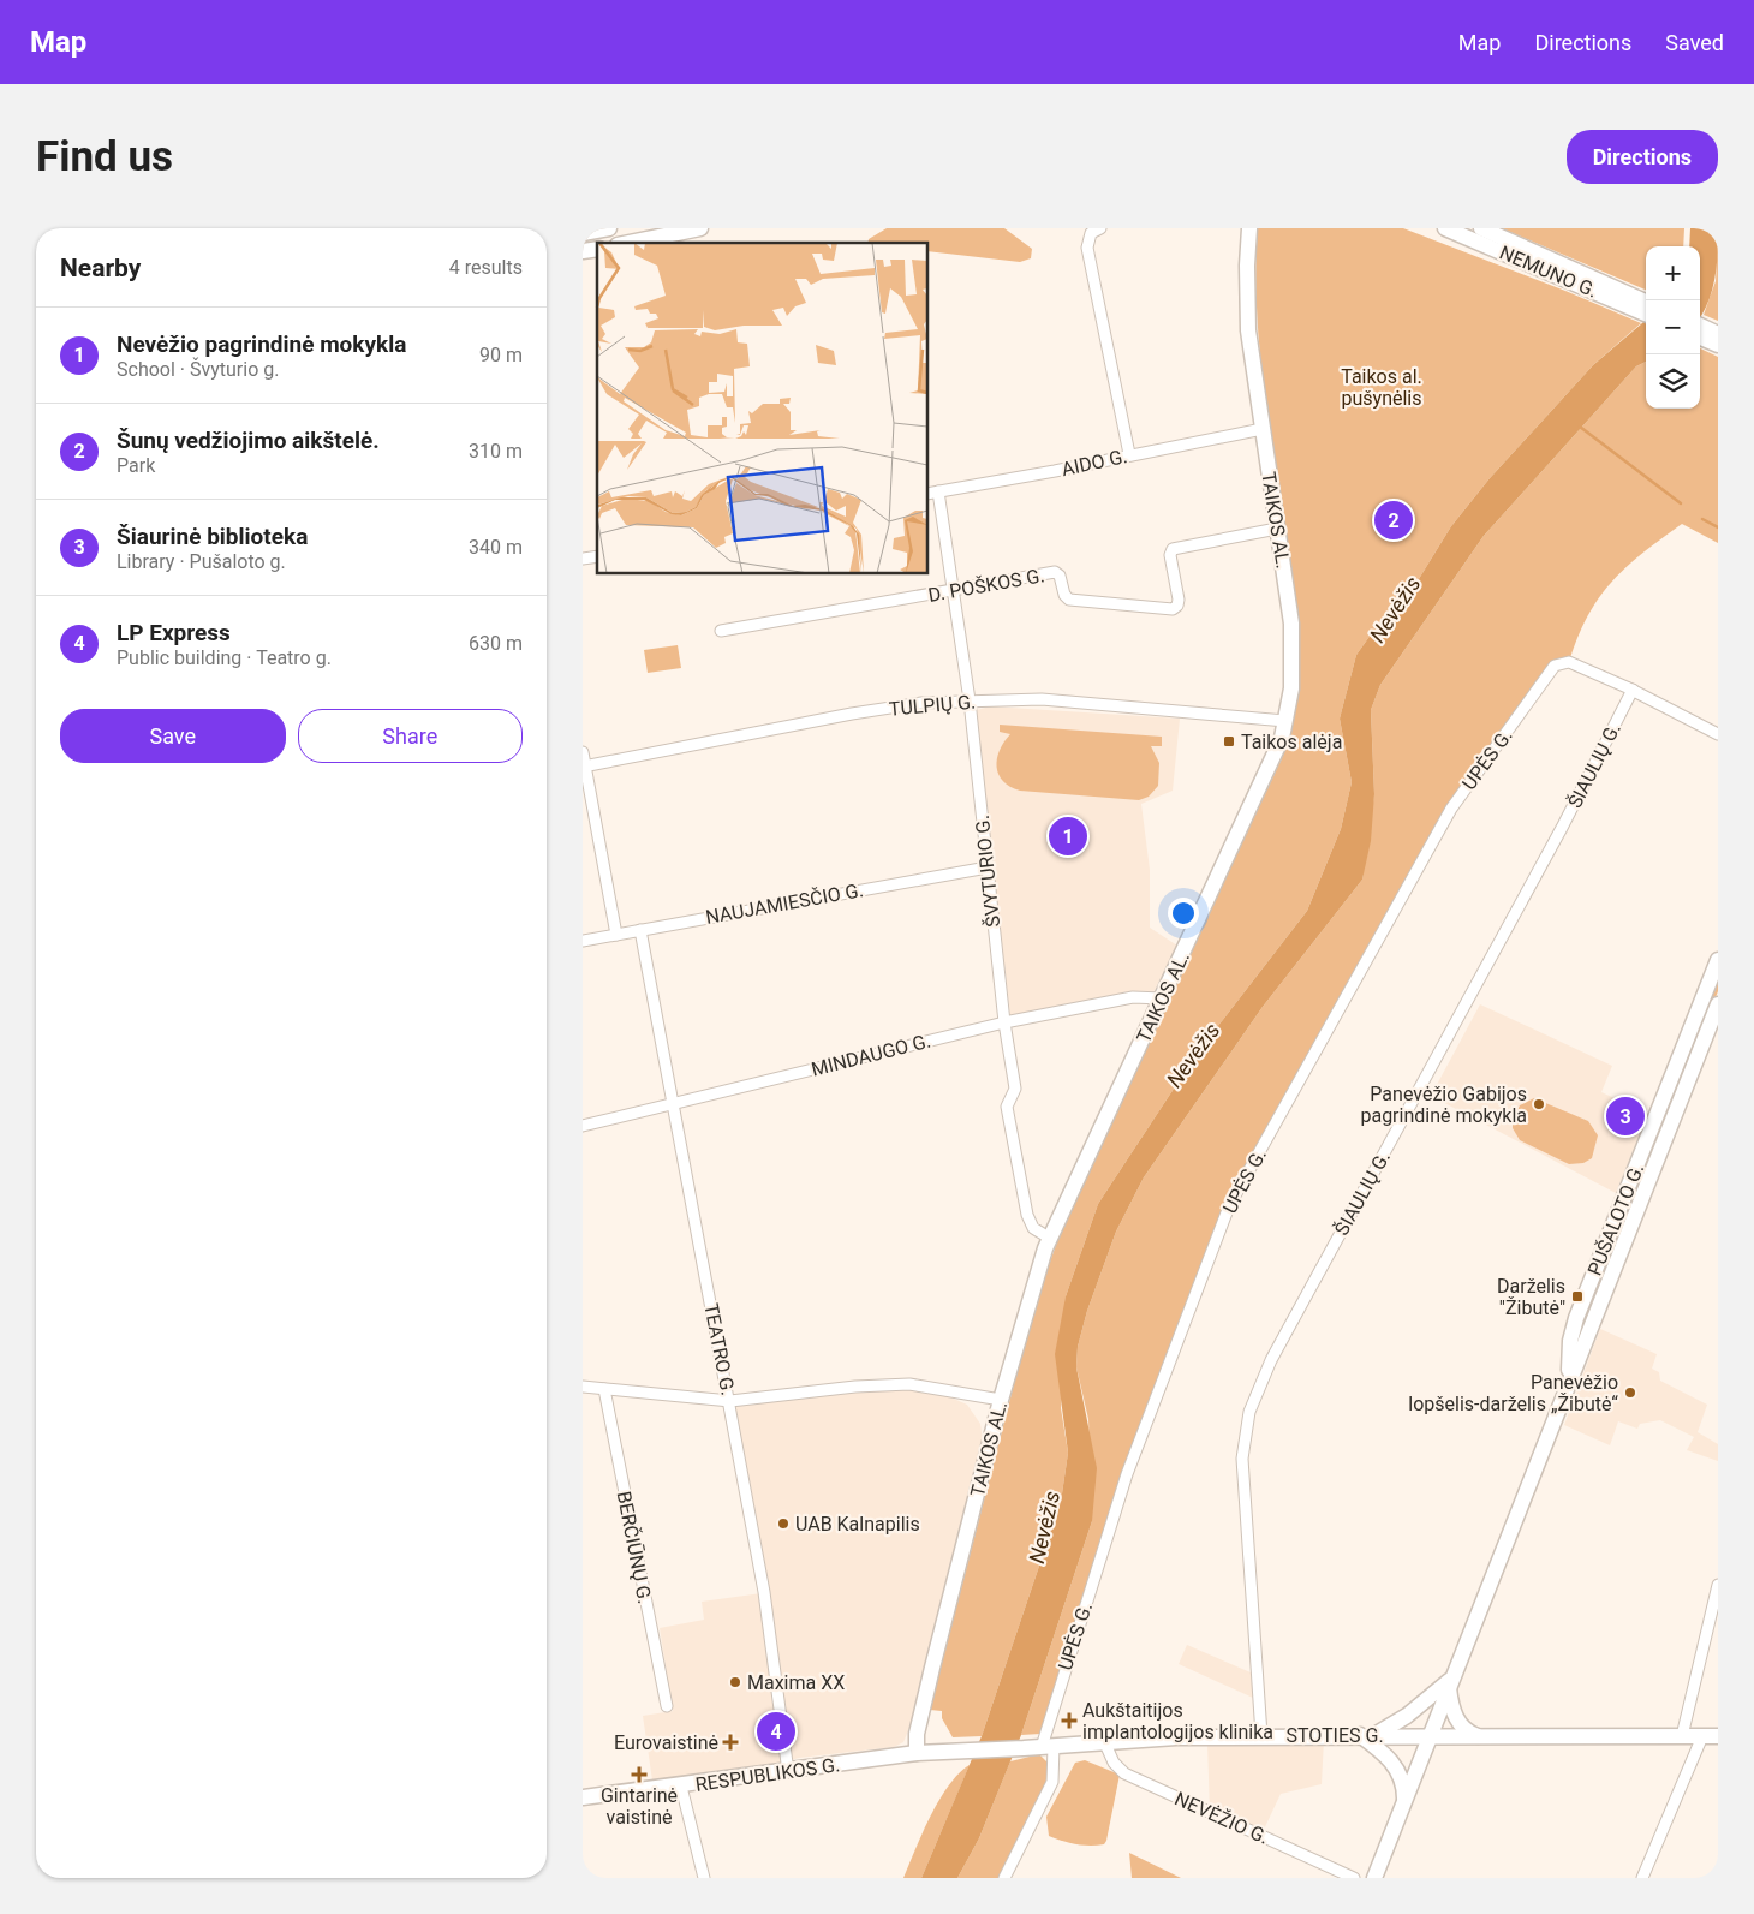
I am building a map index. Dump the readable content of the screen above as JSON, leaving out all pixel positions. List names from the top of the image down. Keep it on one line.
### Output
{"streets":{"main road":["NEMUNO G.","TAIKOS AL.","PUŠALOTO G.","STOTIES G.","RESPUBLIKOS G."],"street":["AIDO G.","D. POŠKOS G.","TULPIŲ G.","UPĖS G.","ŠIAULIŲ G.","ŠVYTURIO G.","NAUJAMIESČIO G.","MINDAUGO G.","TEATRO G.","BERČIŪNŲ G.","NEVĖŽIO G."]},"crossings":[["AIDO G.","TAIKOS AL."],["AIDO G.","ŠVYTURIO G."],["TAIKOS AL.","D. POŠKOS G."],["TAIKOS AL.","TULPIŲ G."],["TAIKOS AL.","ŠVYTURIO G."],["TAIKOS AL.","MINDAUGO G."],["TAIKOS AL.","STOTIES G."],["TAIKOS AL.","RESPUBLIKOS G."],["D. POŠKOS G.","ŠVYTURIO G."],["TULPIŲ G.","ŠVYTURIO G."],["UPĖS G.","ŠIAULIŲ G."],["UPĖS G.","STOTIES G."],["ŠIAULIŲ G.","STOTIES G."],["ŠVYTURIO G.","NAUJAMIESČIO G."],["ŠVYTURIO G.","MINDAUGO G."],["NAUJAMIESČIO G.","TEATRO G."],["MINDAUGO G.","TEATRO G."],["PUŠALOTO G.","STOTIES G."],["TEATRO G.","RESPUBLIKOS G."],["STOTIES G.","RESPUBLIKOS G."],["STOTIES G.","NEVĖŽIO G."]],"water":["Nevėžis"],"parks":["Taikos al. pušynėlis"],"places":{"transit":["Taikos alėja","Darželis \"Žibutė\""],"other":["Panevėžio Gabijos pagrindinė mokykla","Panevėžio lopšelis-darželis „Žibutė“","UAB Kalnapilis","Maxima XX"],"health":["Aukštaitijos implantologijos klinika","Eurovaistinė","Gintarinė vaistinė"]},"page":{"header":"Map","nav":["Map","Directions","Saved"],"buttons":["Directions",["Save","Share"]],"title":"Find us","heading":["Nearby","4 results"],"map_buttons":["+","−"],"list":[{"mark":"1","name":"Nevėžio pagrindinė mokykla","note":"School · Švyturio g.","value":"90 m"},{"mark":"2","name":"Šunų vedžiojimo aikštelė.","note":"Park","value":"310 m"},{"mark":"3","name":"Šiaurinė biblioteka","note":"Library · Pušaloto g.","value":"340 m"},{"mark":"4","name":"LP Express","note":"Public building · Teatro g.","value":"630 m"}],"pins":["2","1","3","4"]}}
